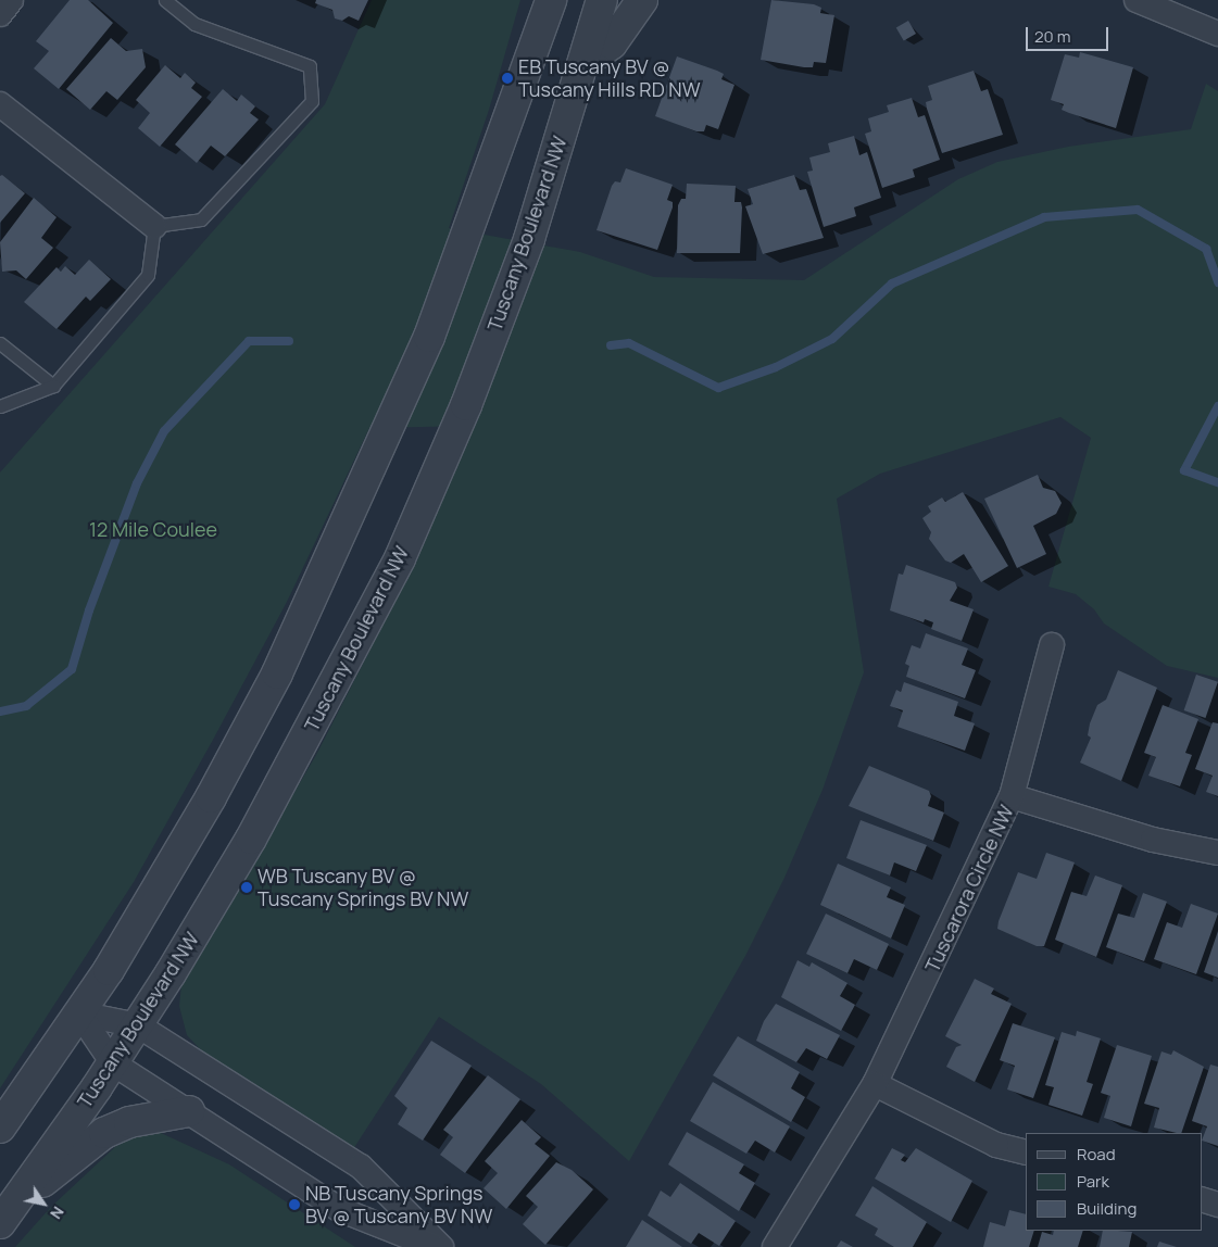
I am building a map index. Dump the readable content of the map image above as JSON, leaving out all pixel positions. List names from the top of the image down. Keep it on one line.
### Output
{"streets":{"street":["Tuscany Boulevard NW","Tuscarora Circle NW"]},"parks":["12 Mile Coulee"],"places":["EB Tuscany BV @ Tuscany Hills RD NW","WB Tuscany BV @ Tuscany Springs BV NW","NB Tuscany Springs BV @ Tuscany BV NW"],"legend":["Road","Park","Building"],"scale_bar":"20 m","north":"bottom right"}
